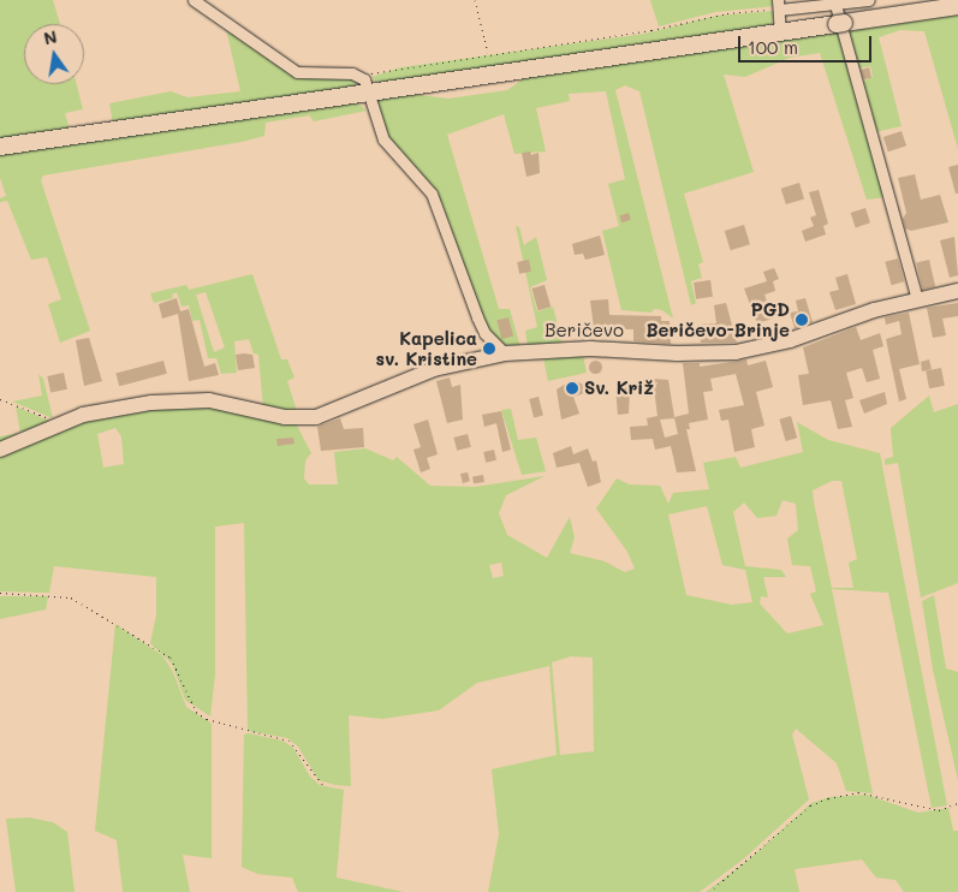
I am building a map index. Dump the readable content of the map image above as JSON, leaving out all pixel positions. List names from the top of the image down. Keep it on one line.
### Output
{"streets":{"street":["Beričevo"]},"places":["PGD Beričevo-Brinje","Kapelica sv. Kristine","Sv. Križ"],"scale_bar":"100 m","north":"top"}
